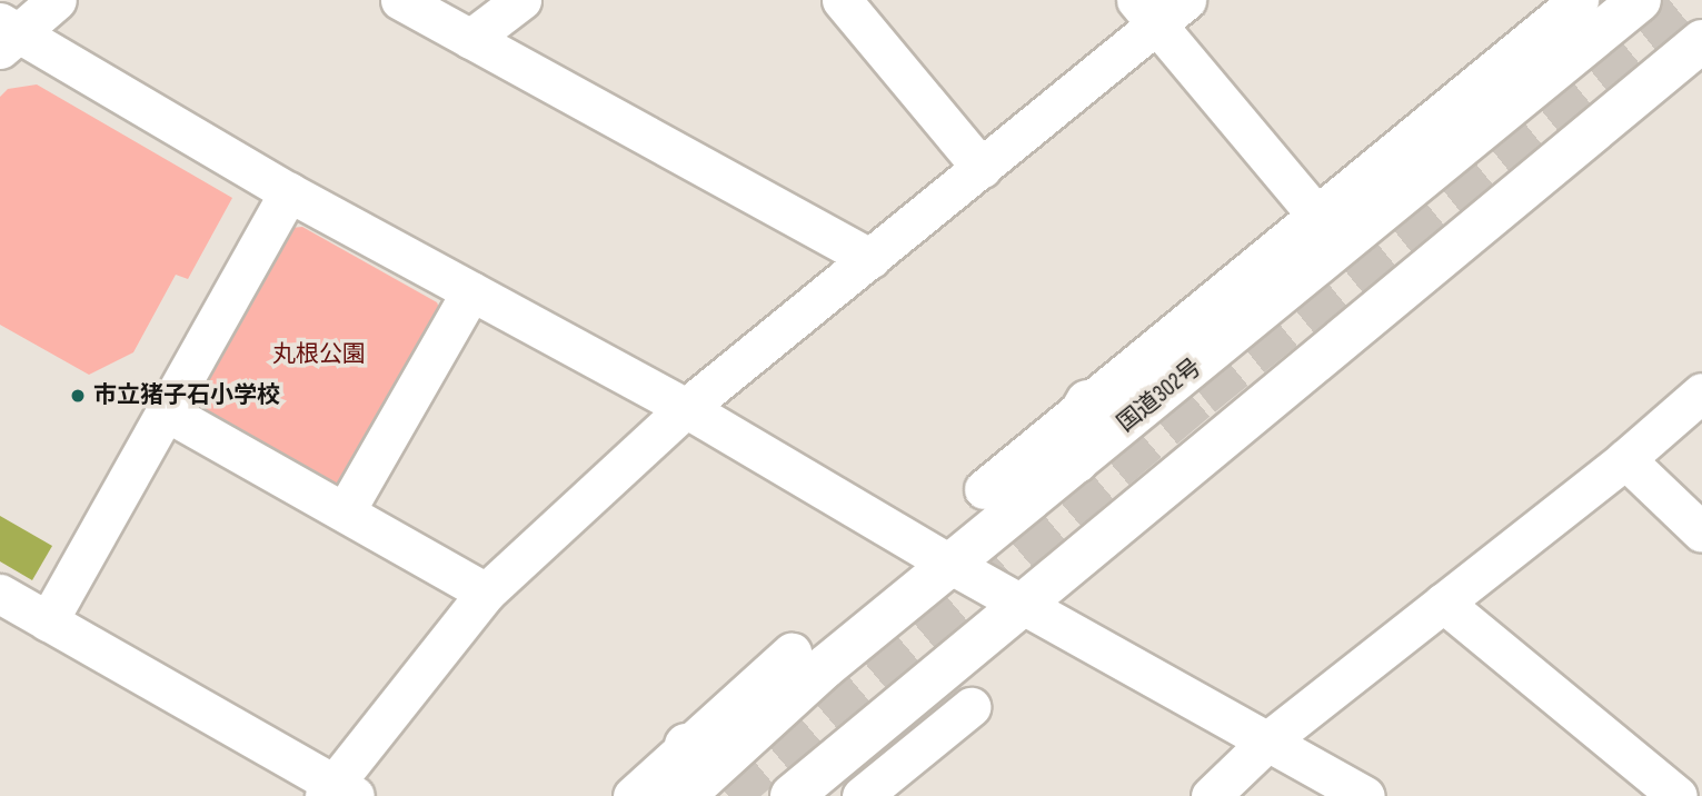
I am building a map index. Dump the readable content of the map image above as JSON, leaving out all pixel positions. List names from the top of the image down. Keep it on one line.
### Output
{"streets":{"highway":["国道302号"]},"parks":["丸根公園"],"places":["市立猪子石小学校"]}
